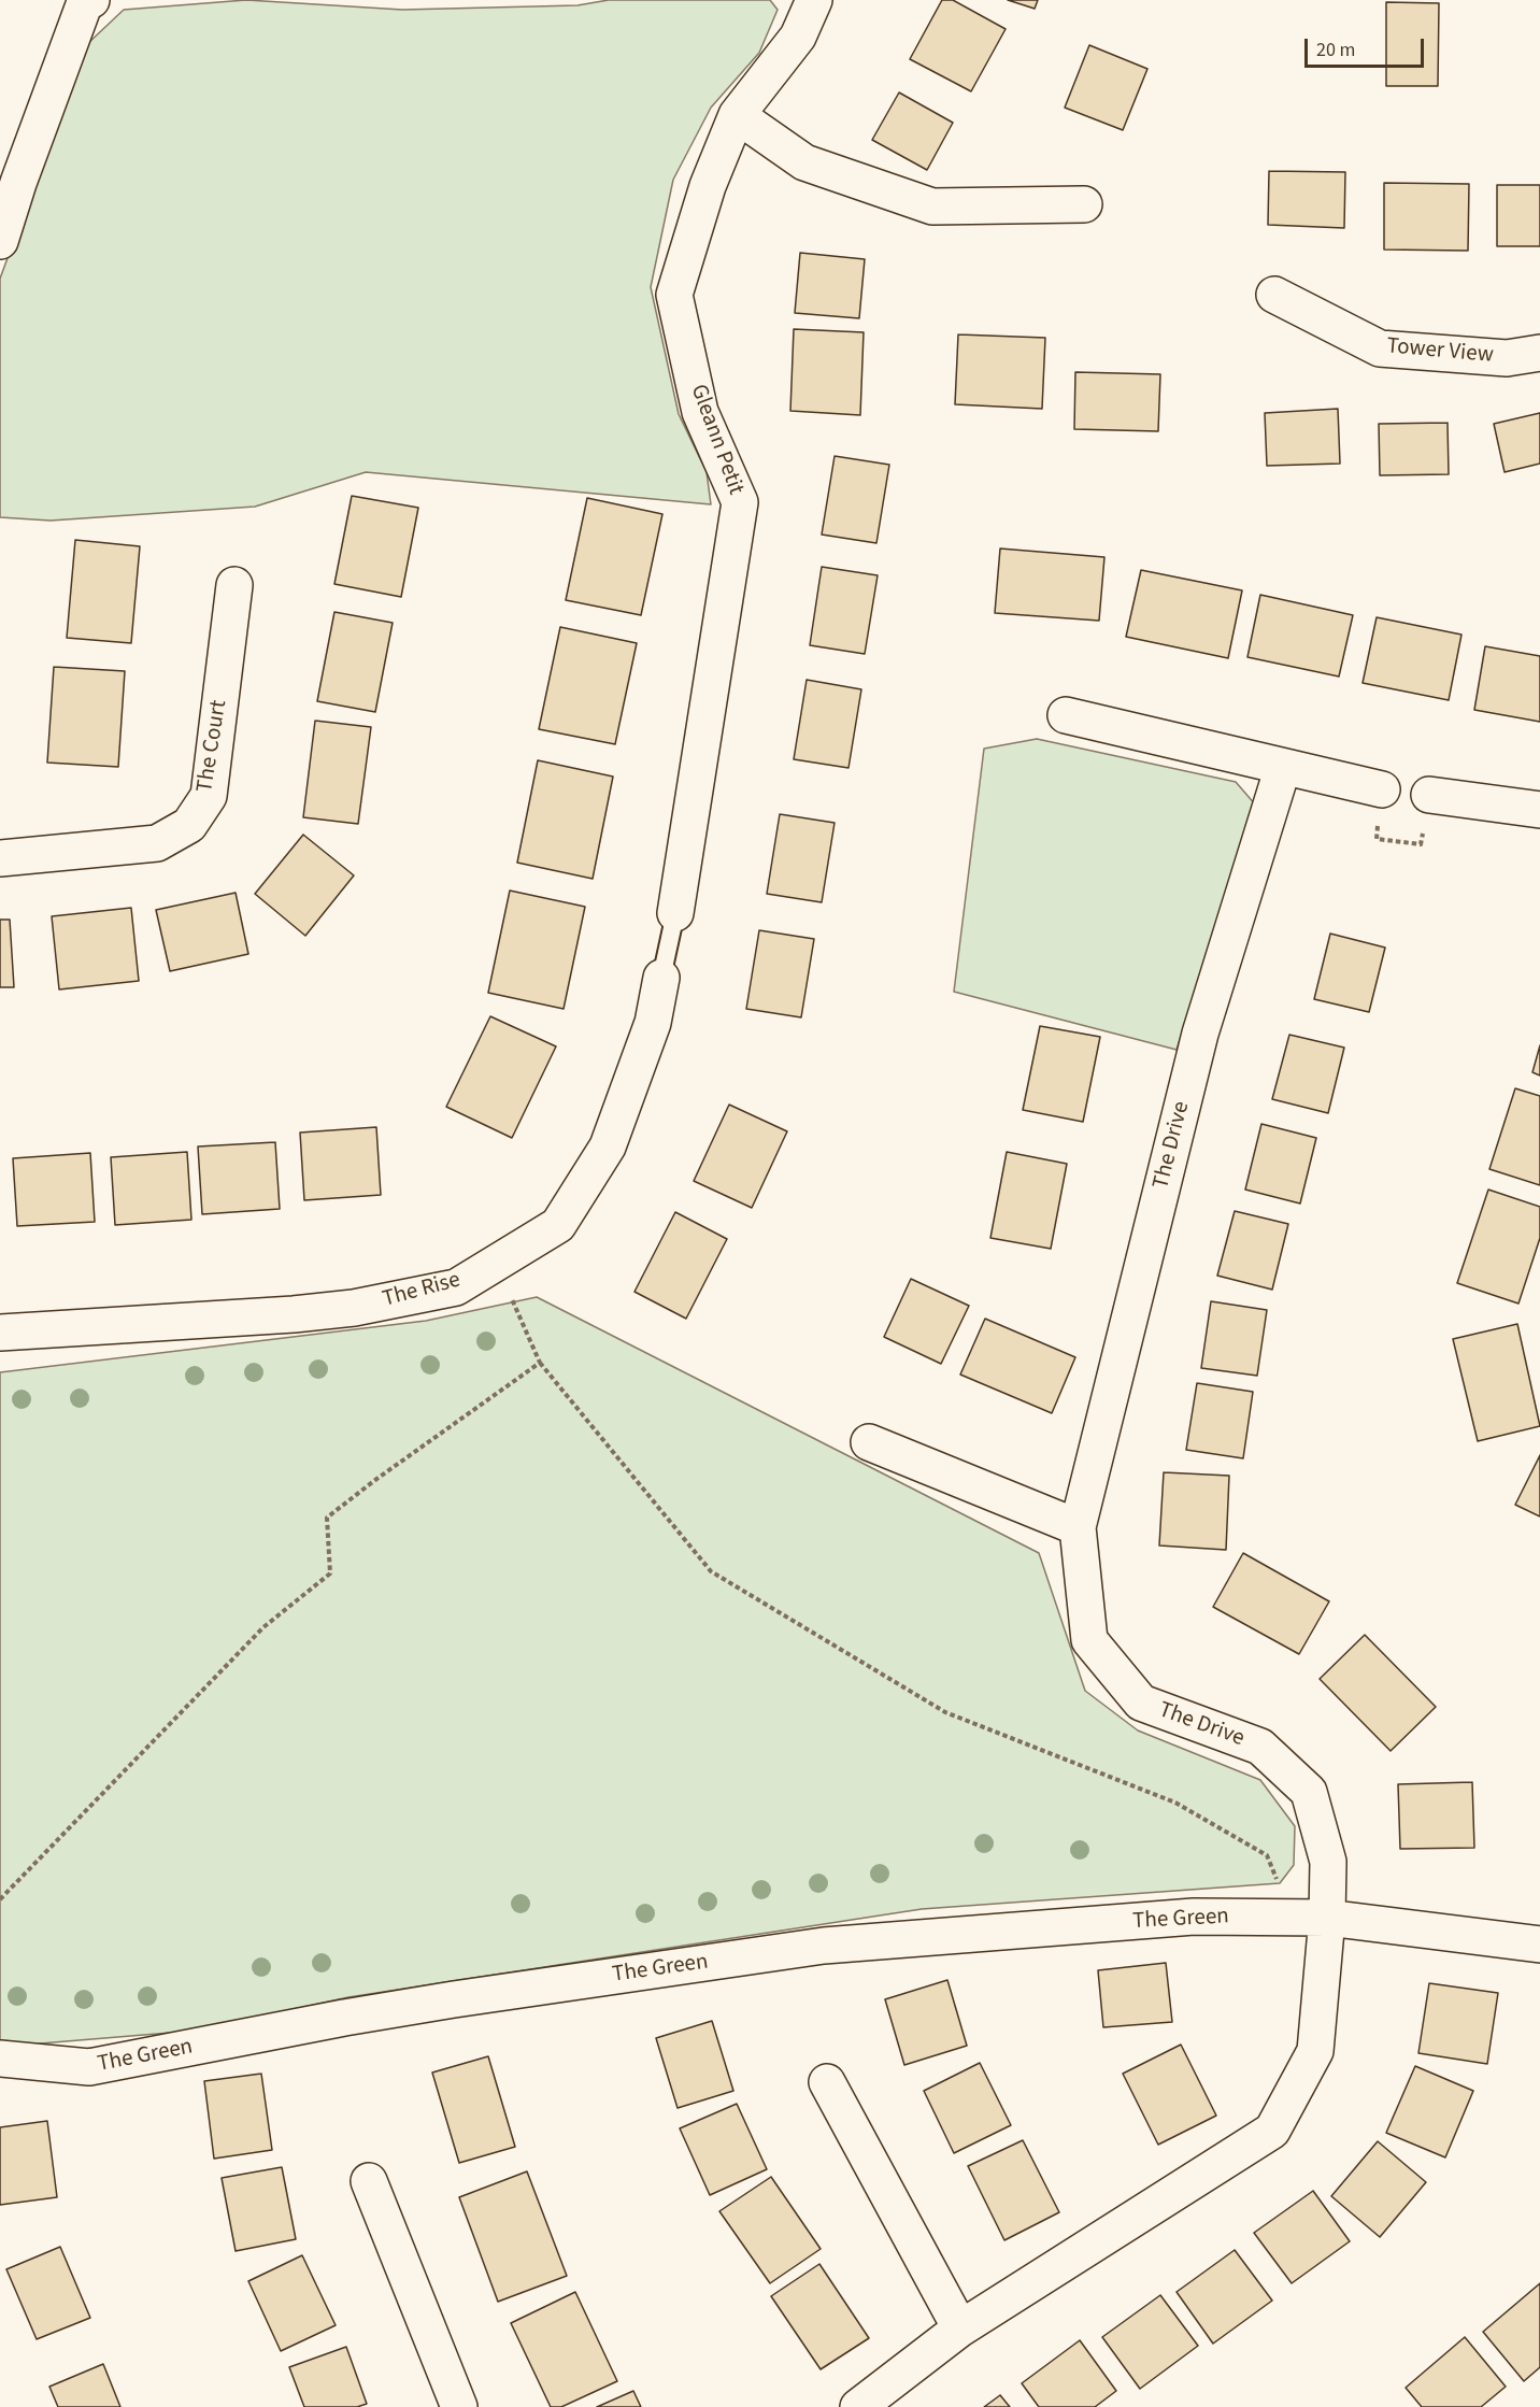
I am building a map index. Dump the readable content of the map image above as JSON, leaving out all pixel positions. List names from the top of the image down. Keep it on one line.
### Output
{"streets":{"street":["Tower View","Gleann Petit","The Court","The Drive","The Rise","The Green"]},"crossings":[["The Drive","The Green"]],"scale_bar":"20 m"}
